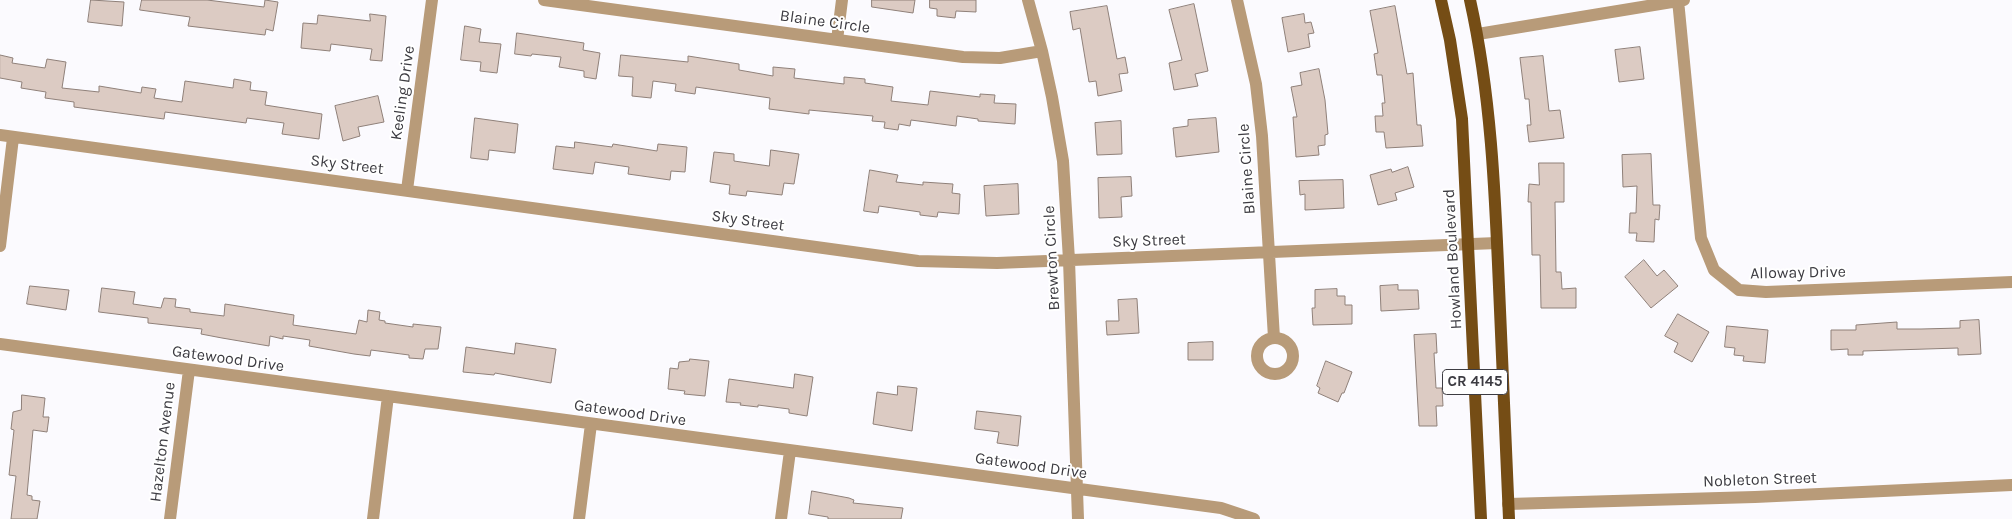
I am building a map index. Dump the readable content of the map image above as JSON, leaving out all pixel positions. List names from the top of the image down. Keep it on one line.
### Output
{"streets":{"main road":["Howland Boulevard","CR 4145"],"street":["Blaine Circle","Keeling Drive","Sky Street","Brewton Circle","Alloway Drive","Gatewood Drive","Hazelton Avenue","Nobleton Street"]},"crossings":[["Blaine Circle","Sky Street"],["Blaine Circle","Brewton Circle"],["Keeling Drive","Sky Street"],["Sky Street","Brewton Circle"],["Sky Street","Howland Boulevard"],["Sky Street","CR 4145"],["Brewton Circle","Gatewood Drive"],["Gatewood Drive","Hazelton Avenue"],["CR 4145","Nobleton Street"]]}
